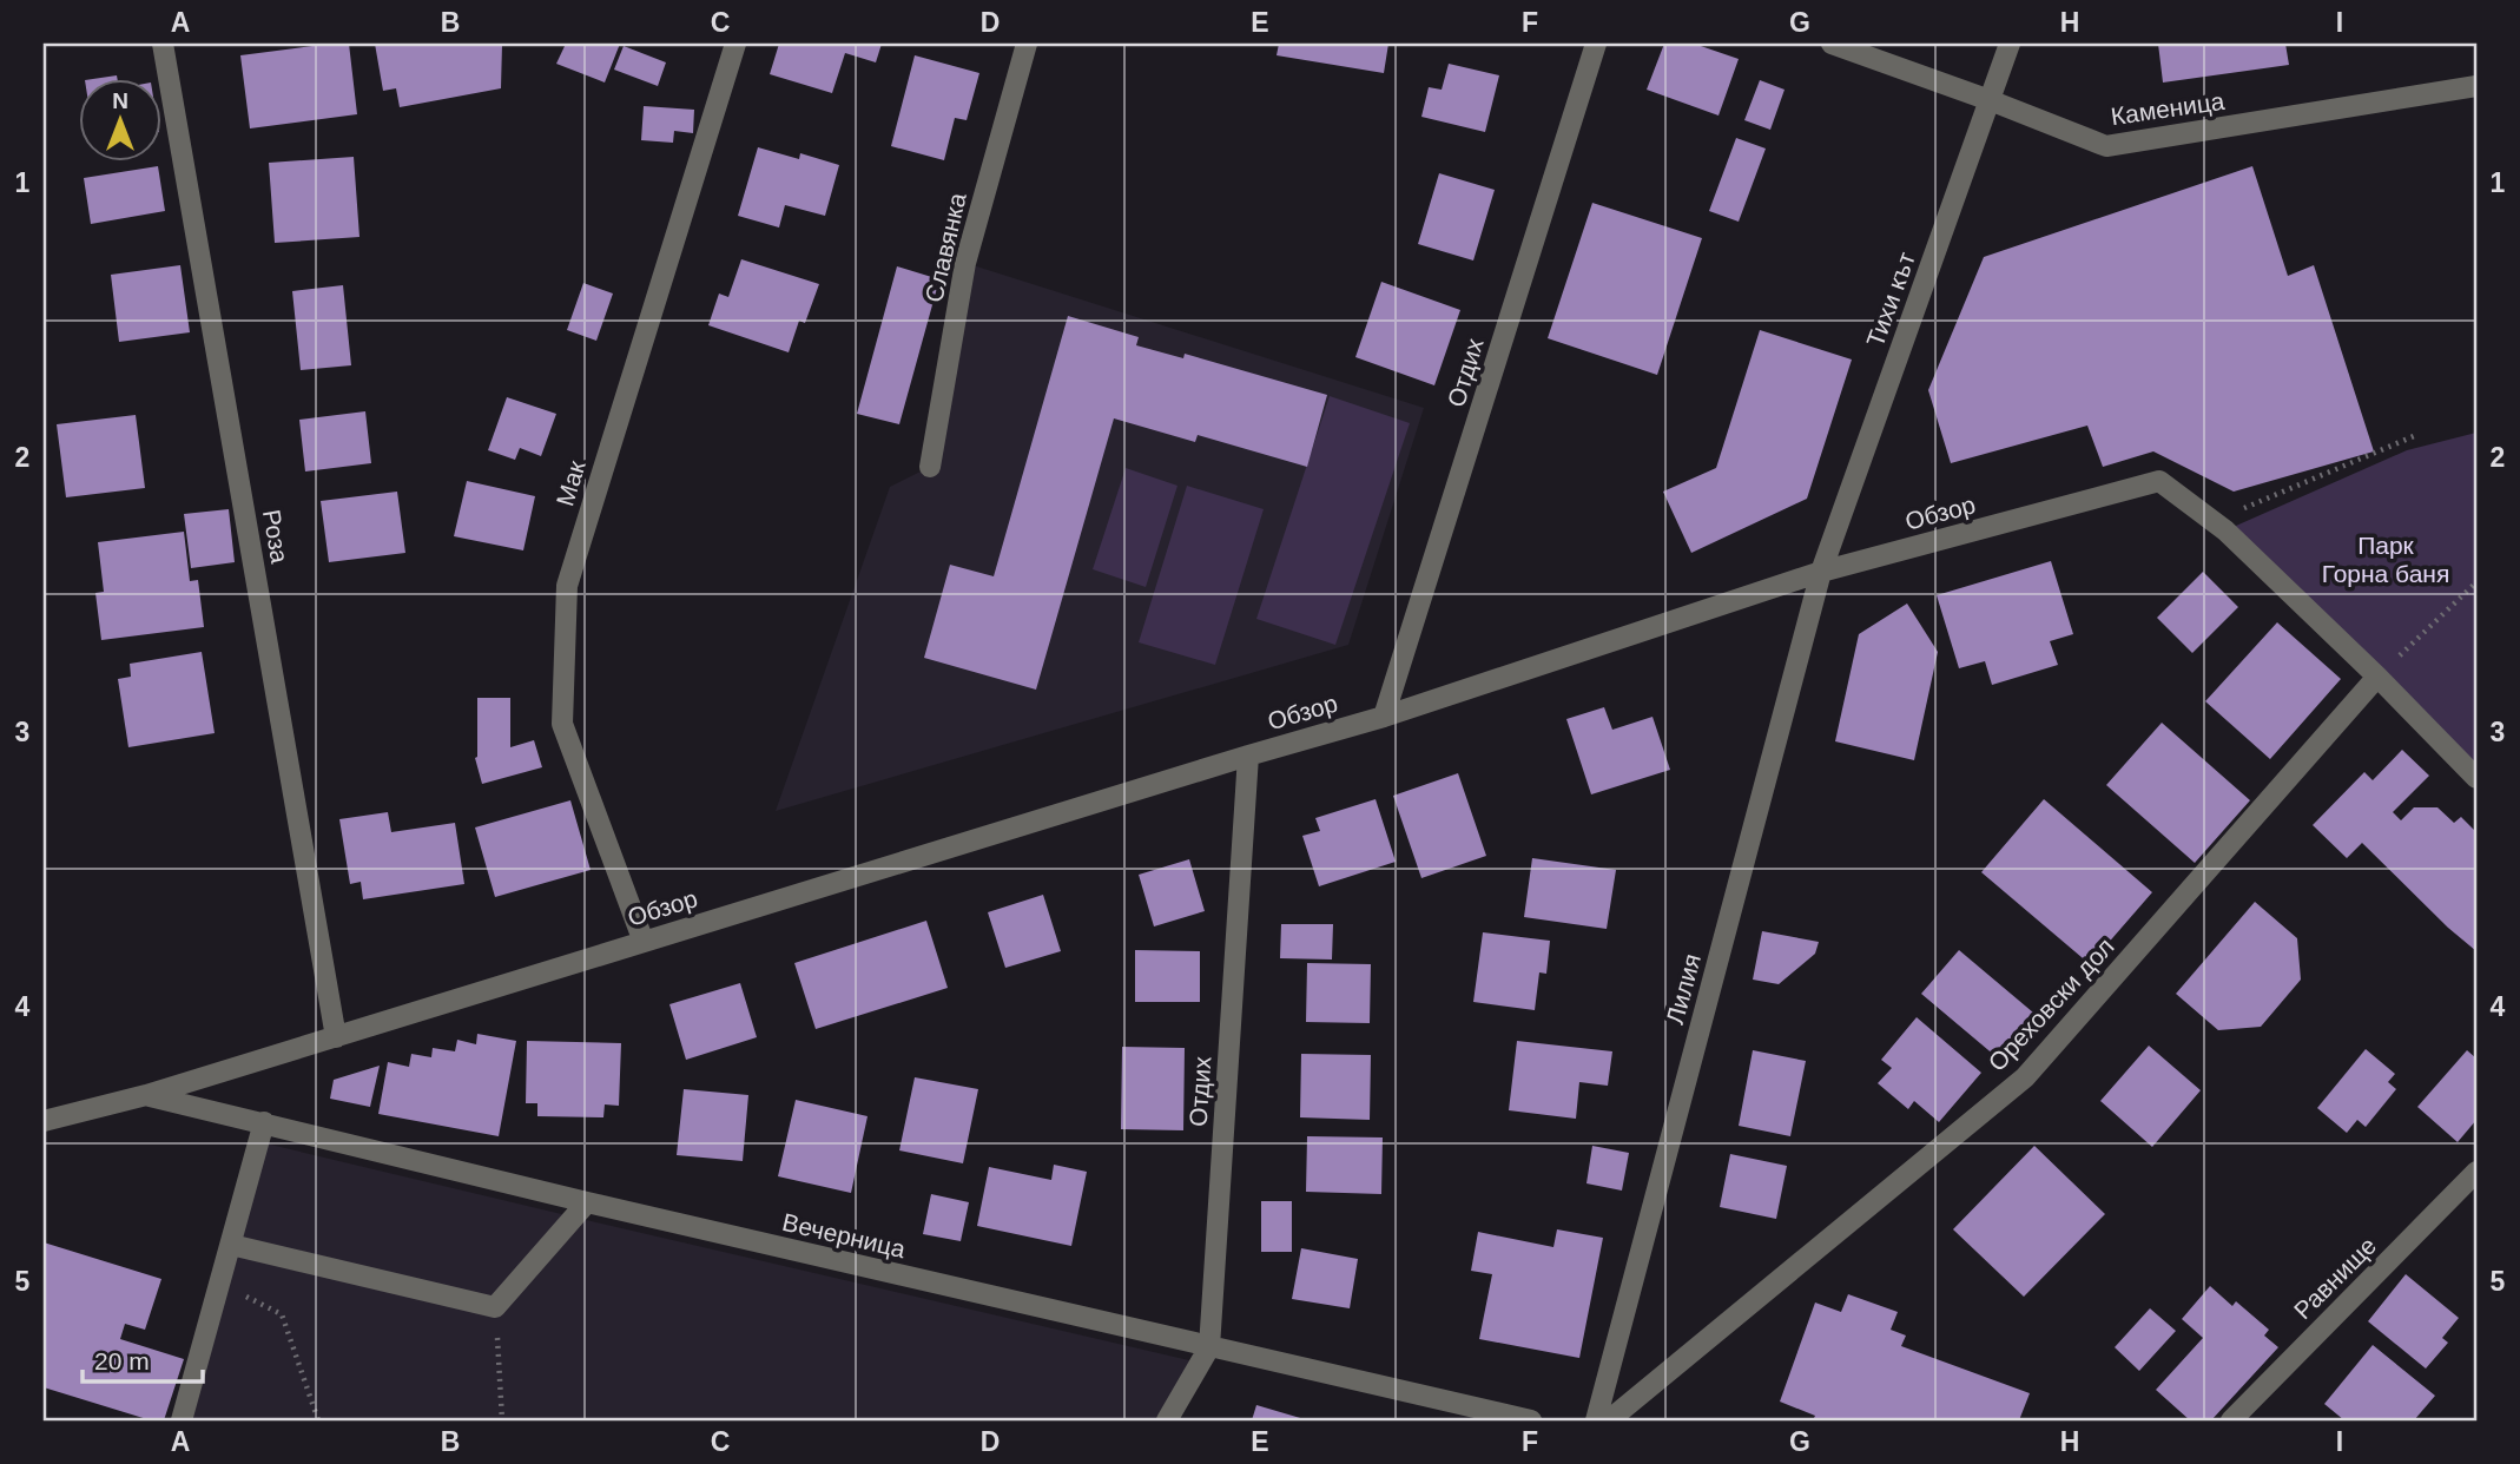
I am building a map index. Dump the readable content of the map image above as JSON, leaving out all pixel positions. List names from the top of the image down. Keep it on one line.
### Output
{"streets":{"street":["Каменица","Славянка","Тихи кът","Отдих","Мак","Обзор","Роза","Лилия","Ореховски дол","Вечерница","Равнище"]},"crossings":[["Каменица","Тихи кът"],["Тихи кът","Обзор"],["Тихи кът","Лилия"],["Отдих","Обзор"],["Отдих","Вечерница"],["Мак","Обзор"],["Обзор","Роза"],["Обзор","Лилия"],["Обзор","Ореховски дол"],["Обзор","Вечерница"]],"parks":["Парк Горна баня"],"scale_bar":"20 m","north":"top","grid":{"columns":["A","B","C","D","E","F","G","H","I"],"rows":["1","2","3","4","5"]}}
